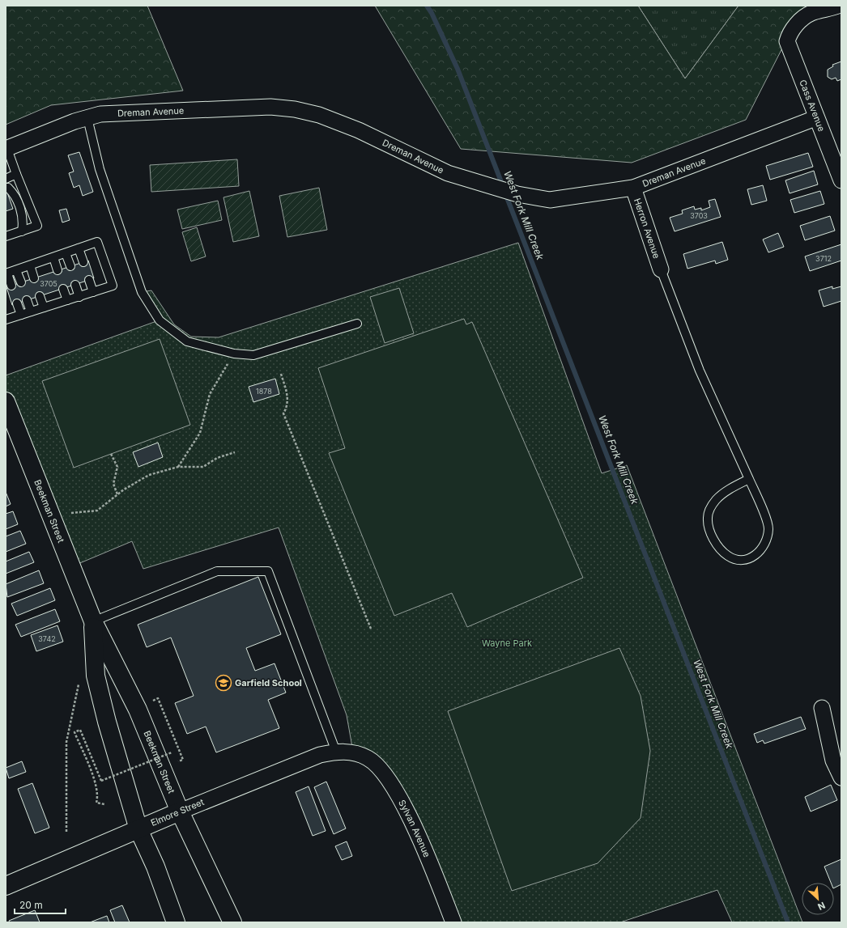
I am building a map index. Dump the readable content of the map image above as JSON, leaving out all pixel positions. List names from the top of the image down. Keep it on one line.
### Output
{"streets":{"main road":["Beekman Street","Elmore Street"],"street":["Cass Avenue","Dreman Avenue","Herron Avenue","Sylvan Avenue"]},"crossings":[["Cass Avenue","Dreman Avenue"],["Dreman Avenue","Herron Avenue"],["Beekman Street","Elmore Street"],["Elmore Street","Sylvan Avenue"]],"water":["West Fork Mill Creek"],"parks":["Wayne Park"],"places":{"school or university":["Garfield School"]},"house_numbers":["3703","3712","3705","1878","3742"],"scale_bar":"20 m","north":"bottom right"}
